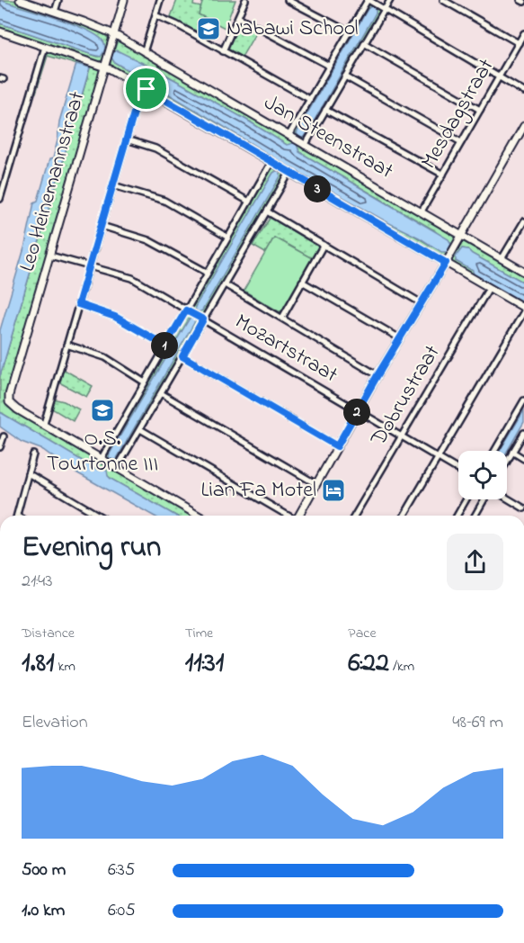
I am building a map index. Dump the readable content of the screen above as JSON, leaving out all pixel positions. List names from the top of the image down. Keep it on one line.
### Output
{"streets":{"street":["Mesdagstraat","Jan Steenstraat","Leo Heinemannstraat","Mozartstraat","Dobrustraat"]},"crossings":[["Mesdagstraat","Jan Steenstraat"],["Jan Steenstraat","Leo Heinemannstraat"],["Leo Heinemannstraat","Mozartstraat"],["Mozartstraat","Dobrustraat"]],"places":{"school or university":["Nabawi School","O.S. Tourtonne III"],"hotel":["Lian Fa Motel"]},"page":{"pins":["3","1","2"],"heading":["Evening run","21:43"],"stats":[["Distance","1.81 km"],["Time","11:31"],["Pace","6:22 /km"]],"chart":["Elevation","48–69 m"],"list":[{"name":"500 m","note":"6:35"},{"name":"1.0 km","note":"6:05"}]}}
